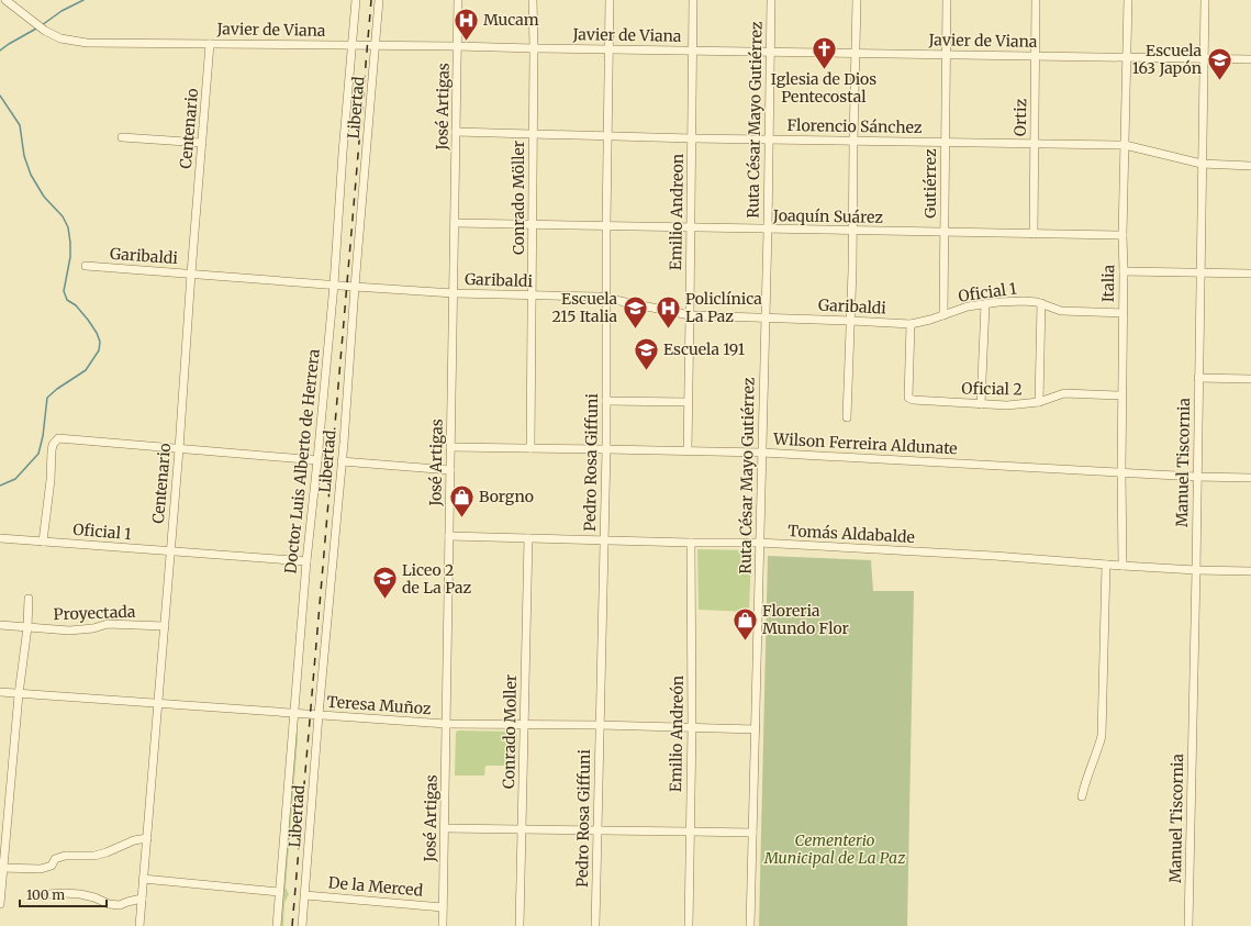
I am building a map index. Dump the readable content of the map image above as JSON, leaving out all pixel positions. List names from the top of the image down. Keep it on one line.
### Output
{"streets":{"street":["Javier de Viana","José Artigas","Libertad","Ortiz","Ruta César Mayo Gutiérrez","Florencio Sánchez","Centenario","Gutiérrez","Conrado Möller","Emilio Andreon","Joaquín Suárez","Garibaldi","Italia","Oficial 1","Oficial 2","Wilson Ferreira Aldunate","Doctor Luis Alberto de Herrera","Pedro Rosa Giffuni","Manuel Tiscornia","Tomás Aldabalde","Proyectada","Teresa Muñoz","Conrado Moller","Emilio Andreón","De la Merced"]},"crossings":[["Javier de Viana","José Artigas"],["Javier de Viana","Libertad"],["Javier de Viana","Ortiz"],["Javier de Viana","Ruta César Mayo Gutiérrez"],["Javier de Viana","Centenario"],["Javier de Viana","Gutiérrez"],["Javier de Viana","Conrado Möller"],["Javier de Viana","Emilio Andreon"],["Javier de Viana","Italia"],["Javier de Viana","Doctor Luis Alberto de Herrera"],["Javier de Viana","Pedro Rosa Giffuni"],["Javier de Viana","Manuel Tiscornia"],["José Artigas","Florencio Sánchez"],["José Artigas","Joaquín Suárez"],["José Artigas","Garibaldi"],["José Artigas","Wilson Ferreira Aldunate"],["José Artigas","Tomás Aldabalde"],["José Artigas","Teresa Muñoz"],["José Artigas","De la Merced"],["Libertad","Garibaldi"],["Libertad","Teresa Muñoz"],["Libertad","De la Merced"],["Ortiz","Florencio Sánchez"],["Ortiz","Joaquín Suárez"],["Ruta César Mayo Gutiérrez","Florencio Sánchez"],["Ruta César Mayo Gutiérrez","Joaquín Suárez"],["Ruta César Mayo Gutiérrez","Garibaldi"],["Ruta César Mayo Gutiérrez","Wilson Ferreira Aldunate"],["Ruta César Mayo Gutiérrez","Tomás Aldabalde"],["Ruta César Mayo Gutiérrez","Teresa Muñoz"],["Florencio Sánchez","Gutiérrez"],["Florencio Sánchez","Conrado Möller"],["Florencio Sánchez","Emilio Andreon"],["Florencio Sánchez","Italia"],["Florencio Sánchez","Pedro Rosa Giffuni"],["Florencio Sánchez","Manuel Tiscornia"],["Centenario","Garibaldi"],["Centenario","Oficial 1"],["Centenario","Proyectada"],["Centenario","Teresa Muñoz"],["Gutiérrez","Joaquín Suárez"],["Gutiérrez","Oficial 1"],["Conrado Möller","Joaquín Suárez"],["Conrado Möller","Garibaldi"],["Conrado Möller","Wilson Ferreira Aldunate"],["Emilio Andreon","Joaquín Suárez"],["Emilio Andreon","Garibaldi"],["Emilio Andreon","Wilson Ferreira Aldunate"],["Joaquín Suárez","Italia"],["Joaquín Suárez","Pedro Rosa Giffuni"],["Garibaldi","Oficial 1"],["Garibaldi","Oficial 2"],["Garibaldi","Doctor Luis Alberto de Herrera"],["Garibaldi","Pedro Rosa Giffuni"],["Italia","Oficial 1"],["Italia","Oficial 2"],["Italia","Wilson Ferreira Aldunate"],["Italia","Tomás Aldabalde"],["Oficial 1","Oficial 2"],["Oficial 1","Doctor Luis Alberto de Herrera"],["Wilson Ferreira Aldunate","Pedro Rosa Giffuni"],["Wilson Ferreira Aldunate","Manuel Tiscornia"],["Doctor Luis Alberto de Herrera","Teresa Muñoz"],["Pedro Rosa Giffuni","Tomás Aldabalde"],["Pedro Rosa Giffuni","Teresa Muñoz"],["Manuel Tiscornia","Tomás Aldabalde"],["Tomás Aldabalde","Conrado Moller"],["Tomás Aldabalde","Emilio Andreón"],["Teresa Muñoz","Conrado Moller"],["Teresa Muñoz","Emilio Andreón"]],"parks":["Cementerio Municipal de La Paz"],"places":{"hospital":["Mucam","Policlínica La Paz"],"church":["Iglesia de Dios Pentecostal"],"school or university":["Escuela 163 Japón","Escuela 215 Italia","Escuela 191","Liceo 2 de La Paz"],"shop":["Borgno","Floreria Mundo Flor"]},"scale_bar":"100 m"}
